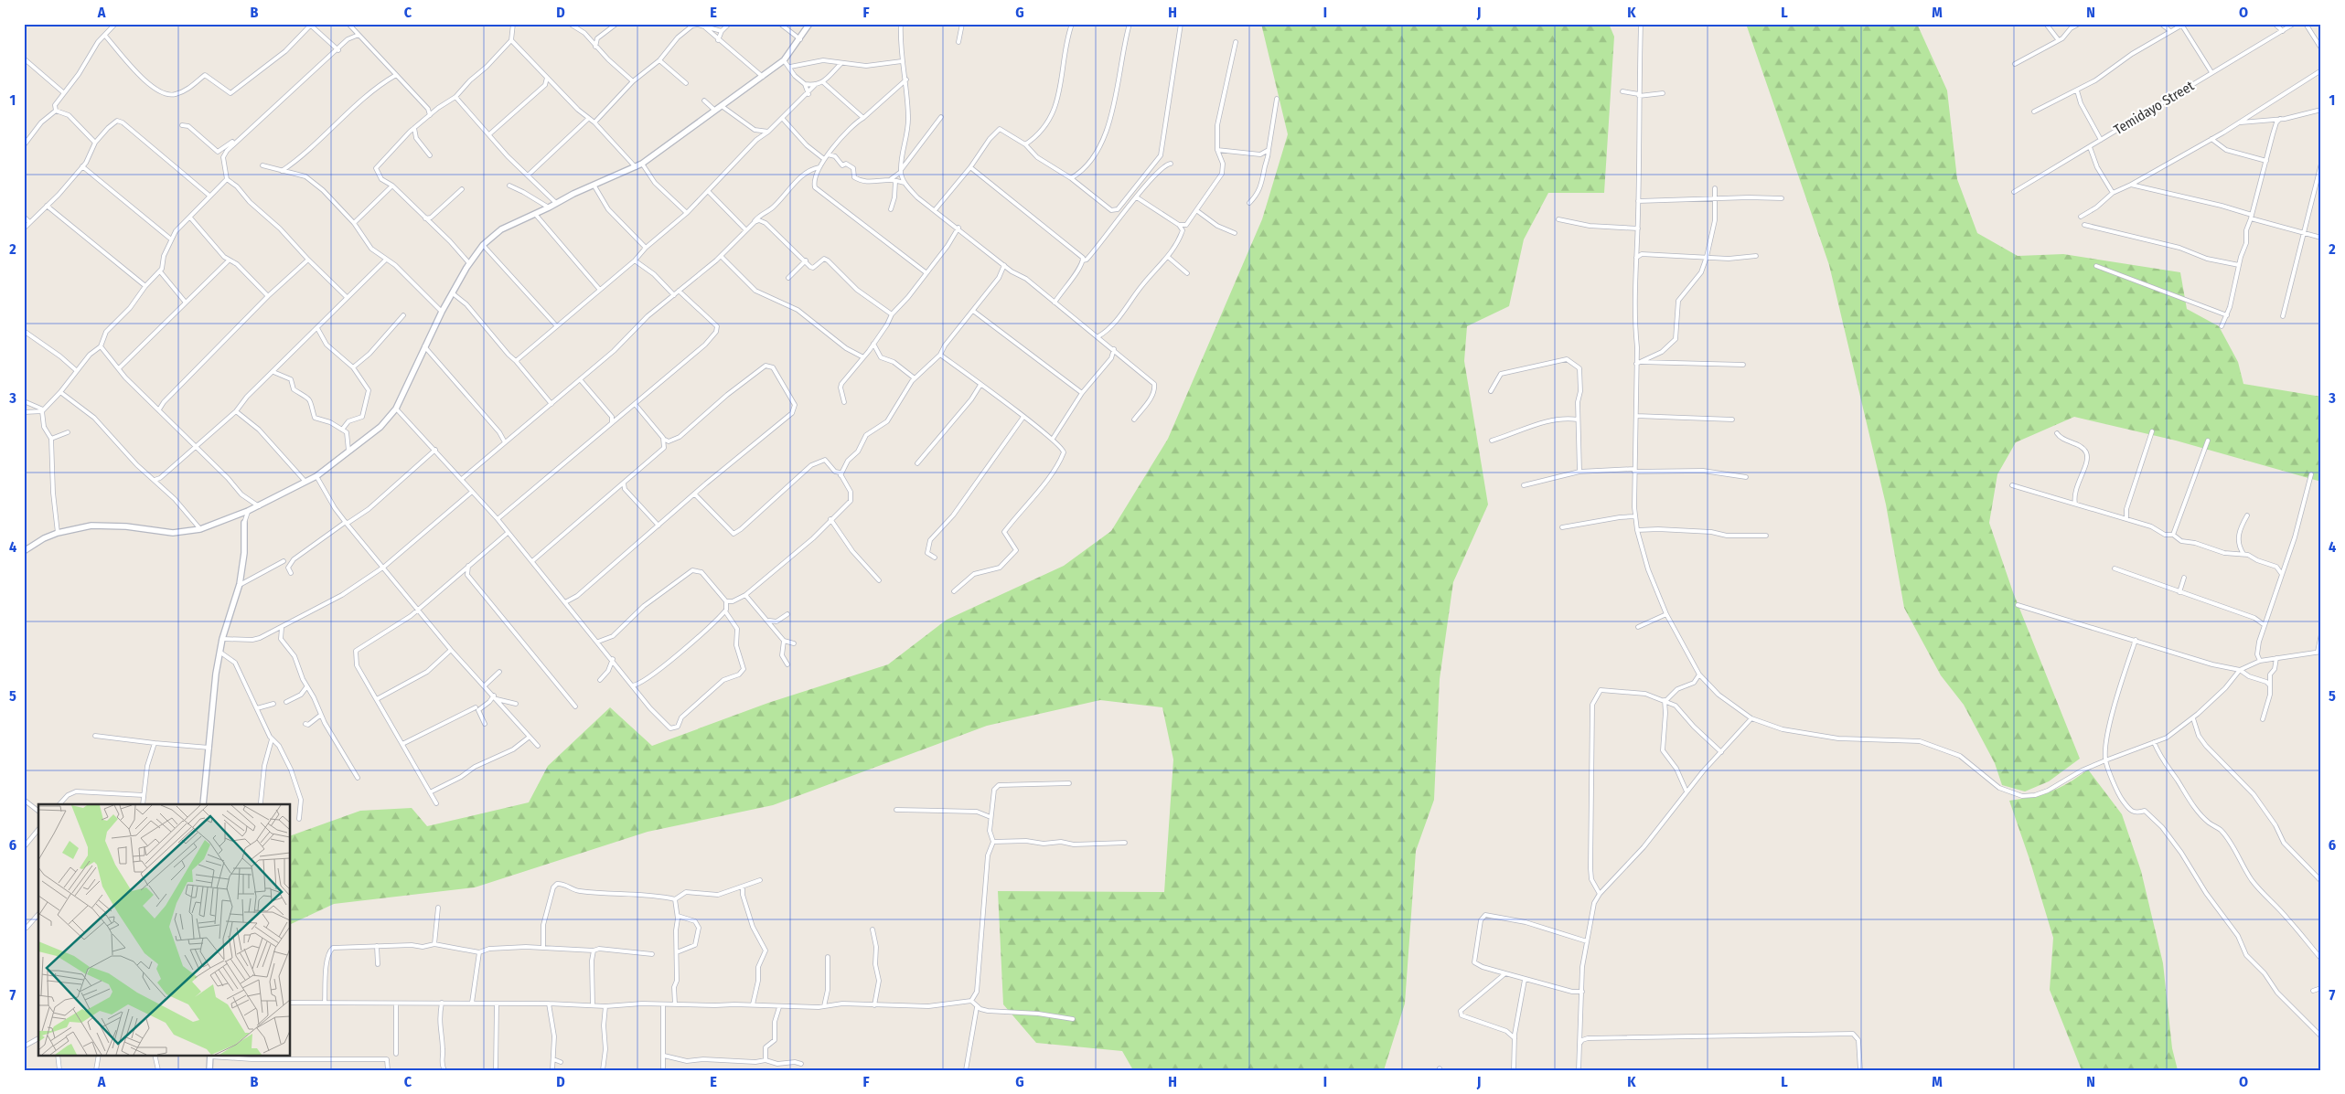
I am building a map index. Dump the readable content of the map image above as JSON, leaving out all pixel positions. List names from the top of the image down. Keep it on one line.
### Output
{"streets":{"street":["Temidayo Street"]},"grid":{"columns":["A","B","C","D","E","F","G","H","I","J","K","L","M","N","O"],"rows":["1","2","3","4","5","6","7"]}}
